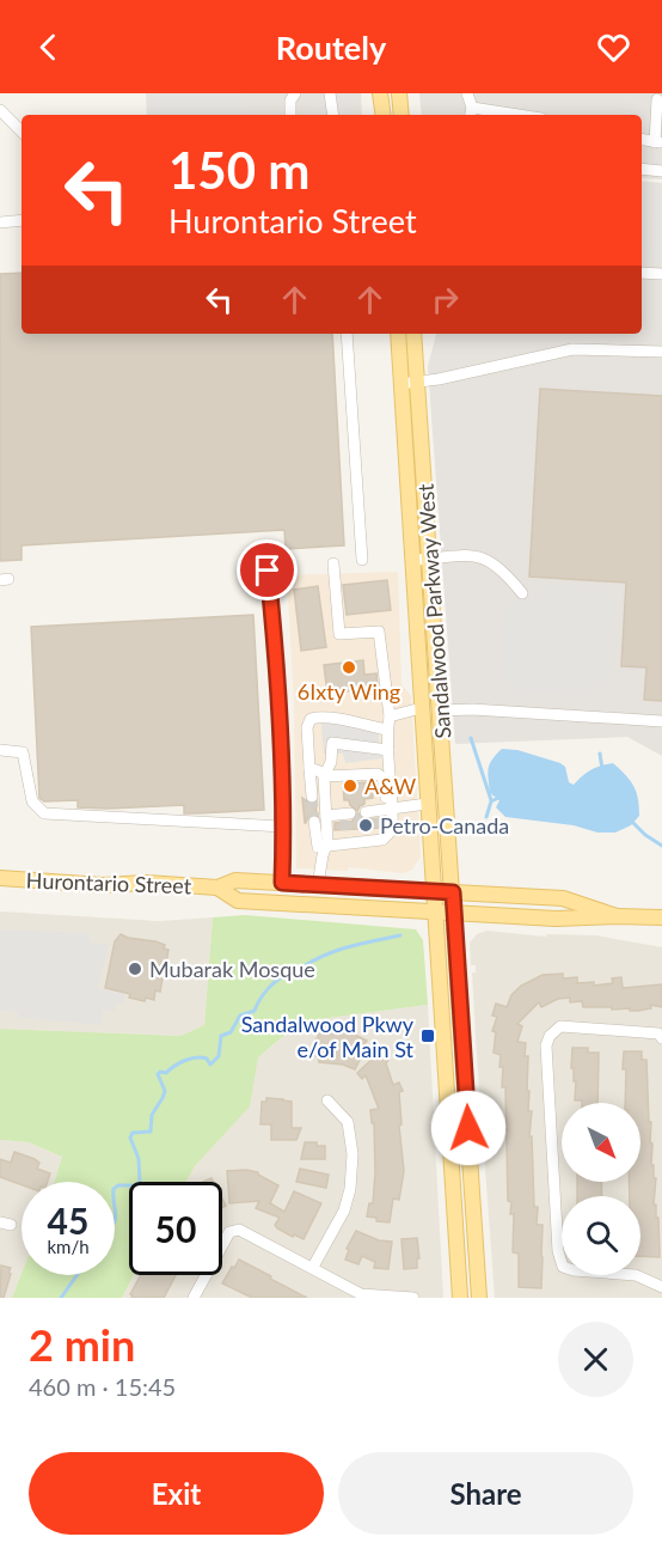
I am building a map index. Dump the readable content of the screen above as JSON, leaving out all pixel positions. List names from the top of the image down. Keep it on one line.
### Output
{"streets":{"main road":["Sandalwood Parkway West","Hurontario Street"]},"crossings":[["Sandalwood Parkway West","Hurontario Street"]],"places":{"other":["6Ixty Wing","A&W","Petro-Canada","Mubarak Mosque"],"transit":["Sandalwood Pkwy e/of Main St"]},"north":"bottom right","page":{"header":"Routely","turn":["150 m","Hurontario Street"],"speed":"45 km/h","limit":"50","heading":["2 min","460 m · 15:45"],"buttons":["Exit","Share"]}}
